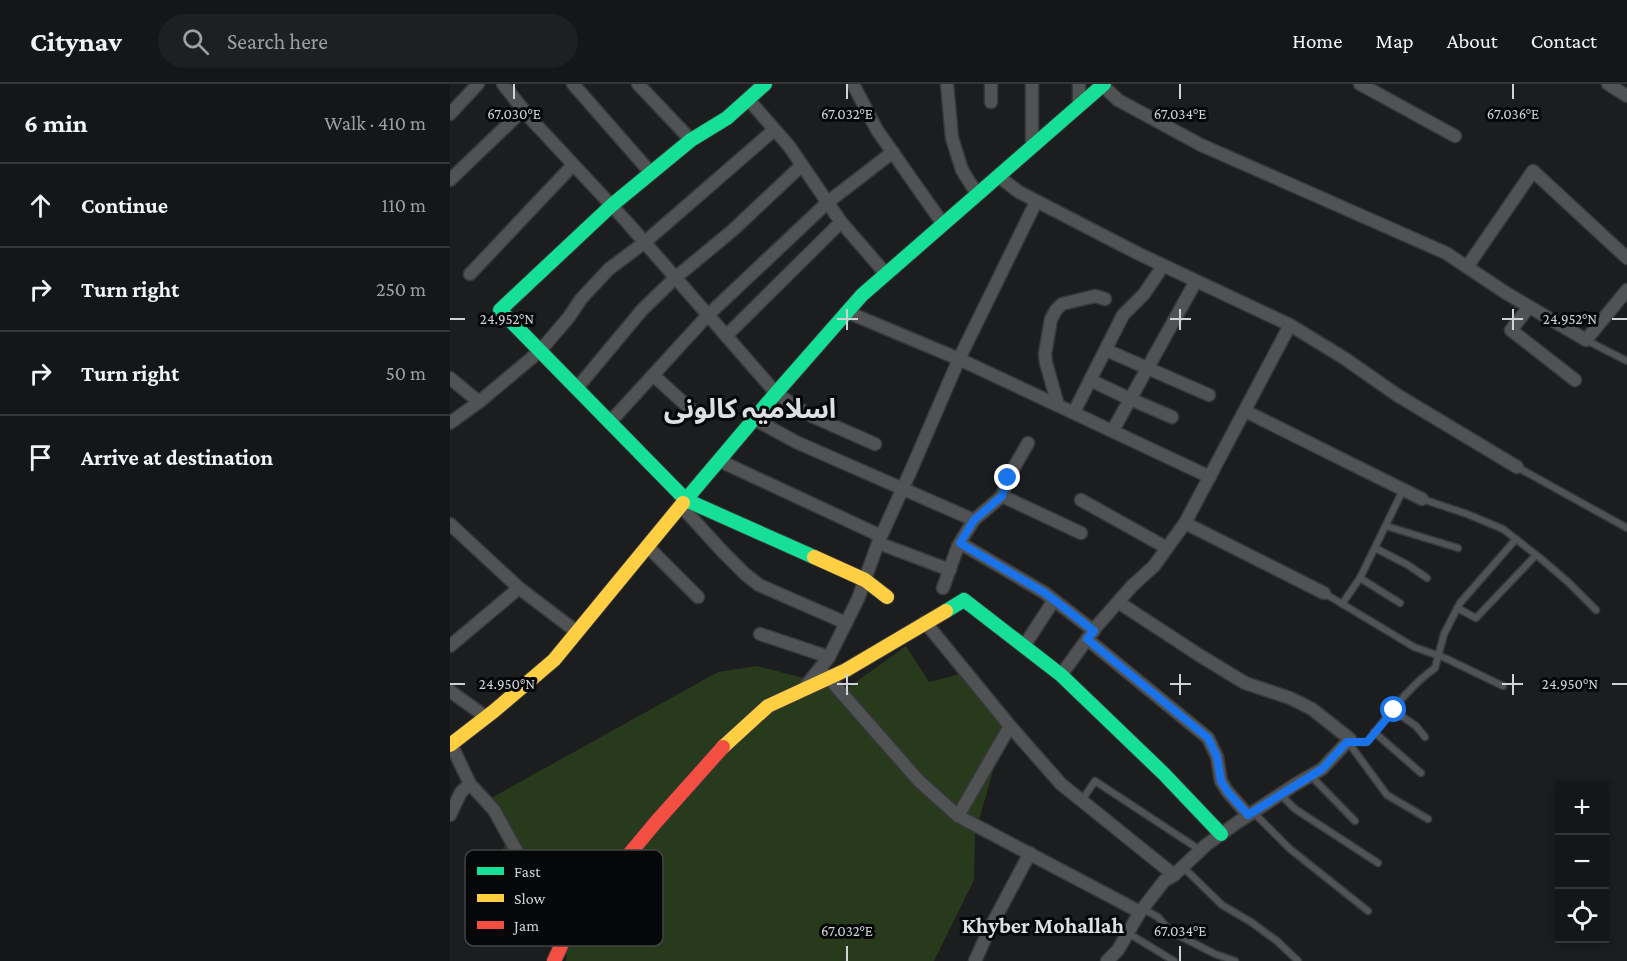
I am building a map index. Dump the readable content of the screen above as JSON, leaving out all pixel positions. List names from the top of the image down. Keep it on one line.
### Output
{"districts":["اسلامیہ کالونی","Khyber Mohallah"],"legend":["Fast","Slow","Jam"],"page":{"header":"Citynav","search":"Search here","nav":["Home","Map","About","Contact"],"heading":["6 min","Walk · 410 m"],"list":[["Continue","110 m"],["Turn right","250 m"],["Turn right","50 m"],"Arrive at destination"],"map_buttons":["+","−"]},"coordinates":["67.030°E","67.032°E","67.034°E","67.036°E","24.952°N","24.950°N"]}
